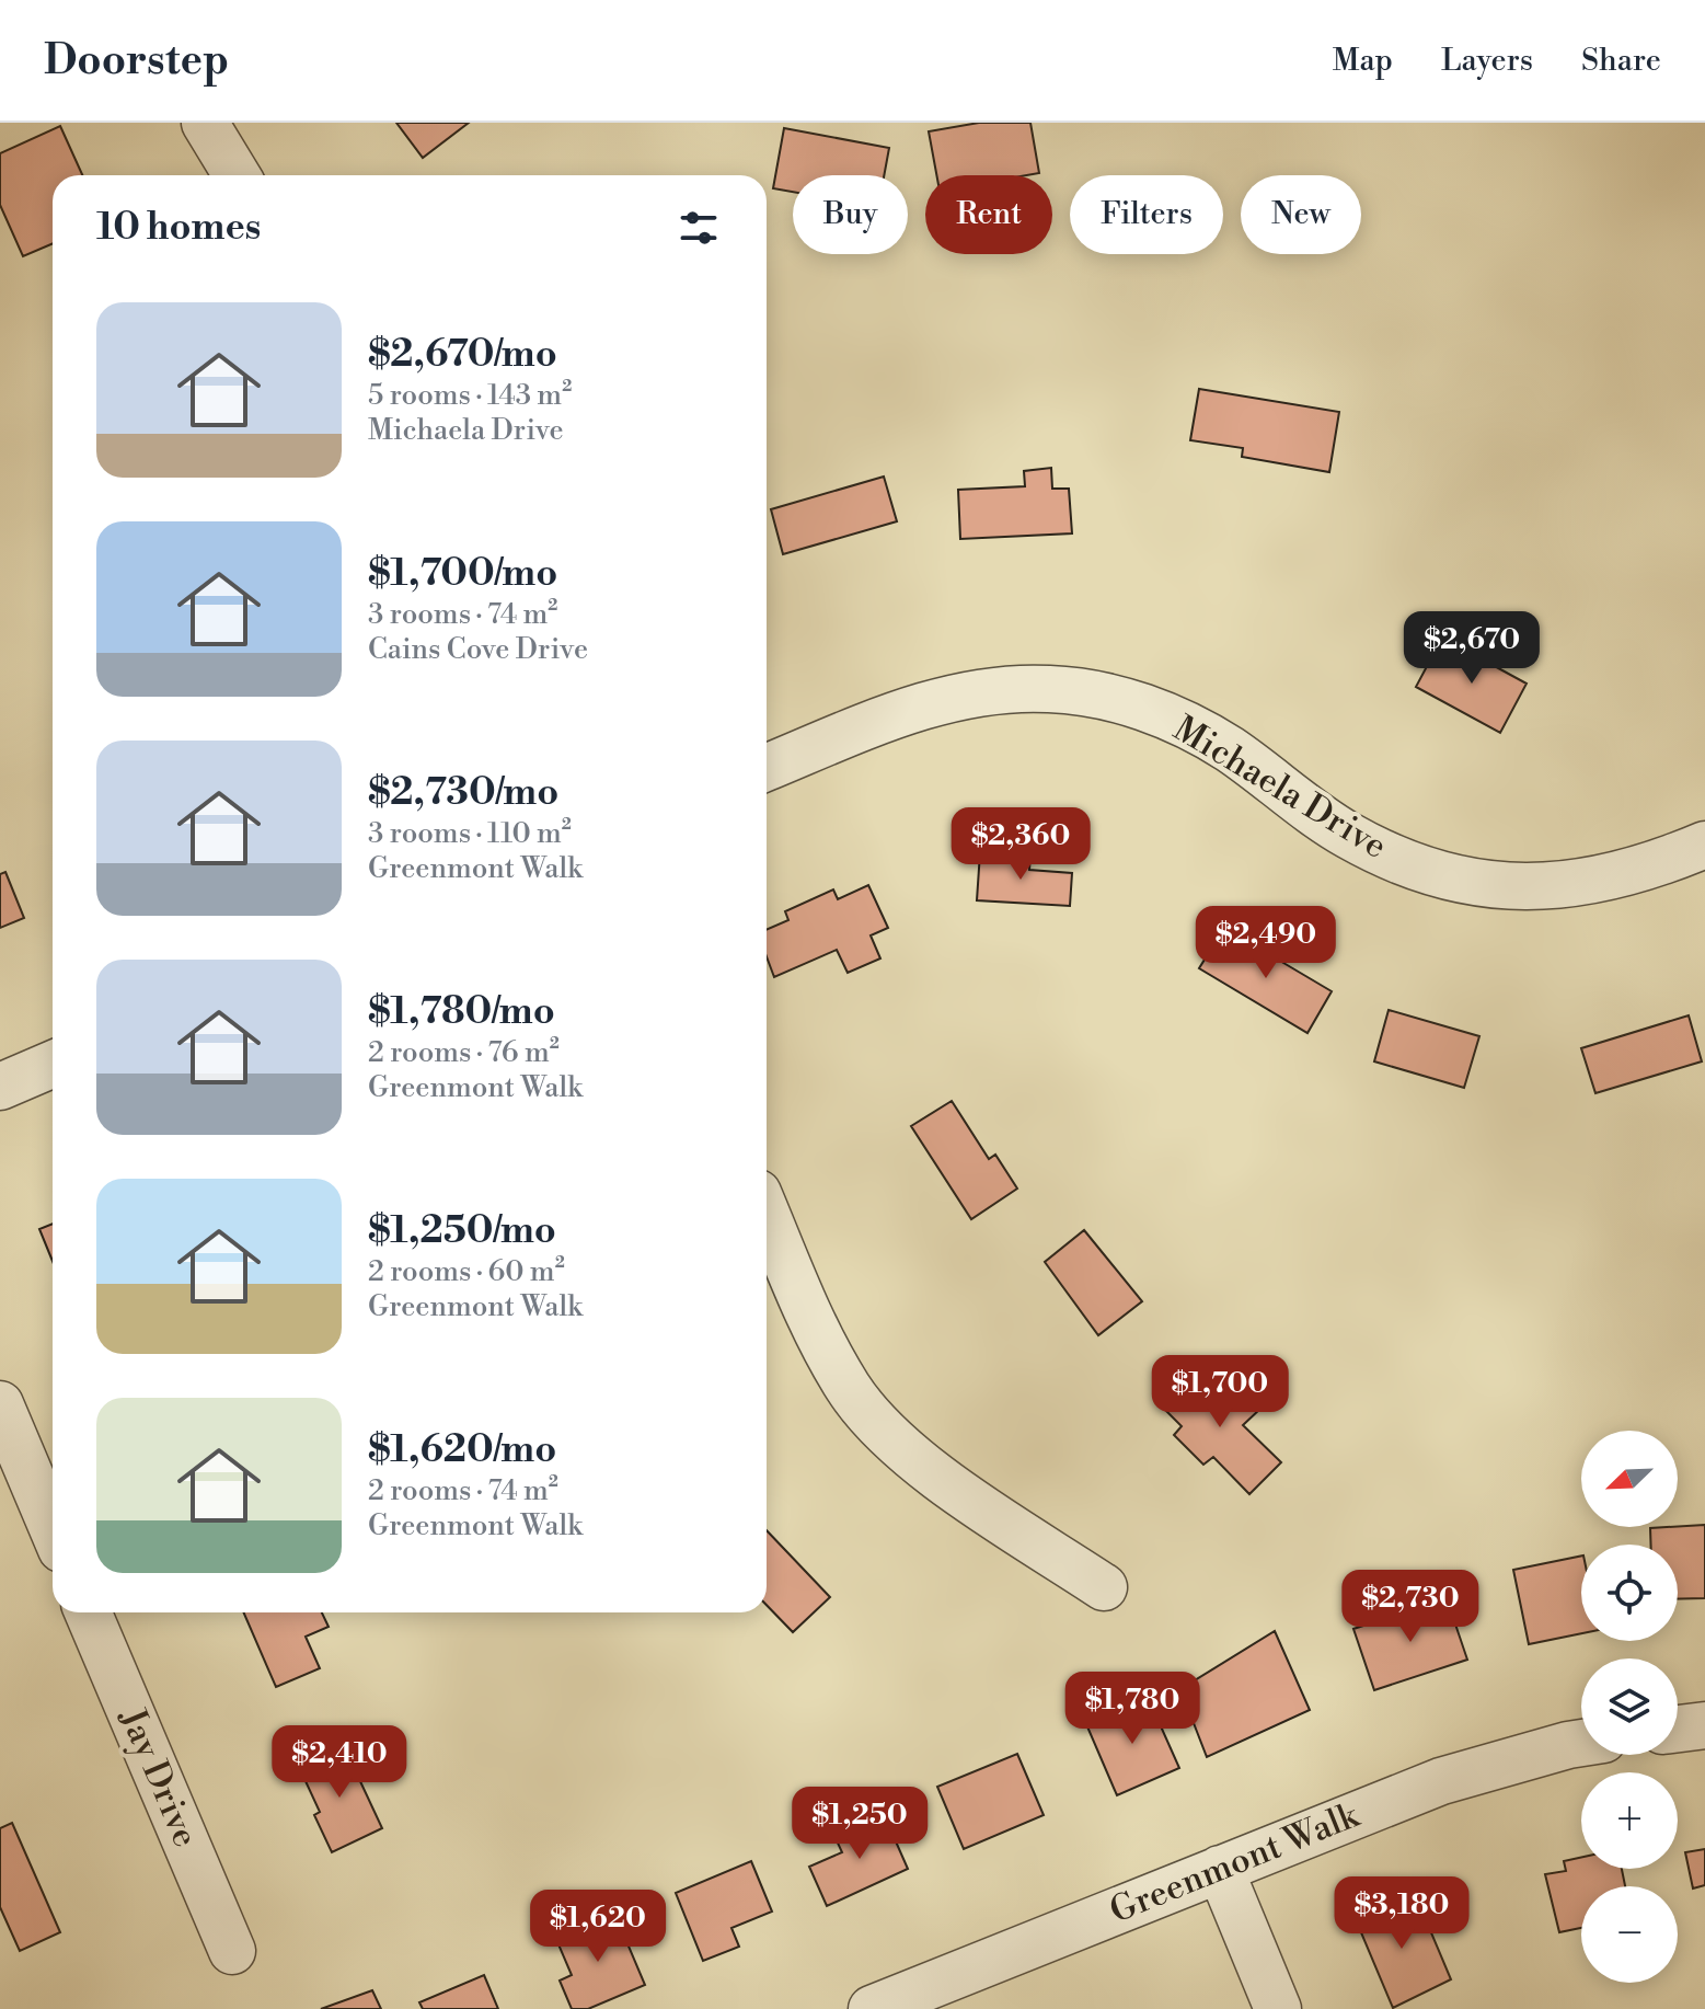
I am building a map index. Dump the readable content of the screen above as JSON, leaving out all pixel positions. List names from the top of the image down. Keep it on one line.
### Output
{"streets":{"street":["Michaela Drive","Jay Drive","Greenmont Walk"]},"north":"bottom left","page":{"header":"Doorstep","nav":["Map","Layers","Share"],"chip":["Buy","Rent","Filters","New"],"heading":"10 homes","list":[{"name":"$2,670/mo","note":"5 rooms · 143 m² · Michaela Drive"},{"name":"$1,700/mo","note":"3 rooms · 74 m² · Cains Cove Drive"},{"name":"$2,730/mo","note":"3 rooms · 110 m² · Greenmont Walk"},{"name":"$1,780/mo","note":"2 rooms · 76 m² · Greenmont Walk"},{"name":"$1,250/mo","note":"2 rooms · 60 m² · Greenmont Walk"},{"name":"$1,620/mo","note":"2 rooms · 74 m² · Greenmont Walk"}],"price":["$2,670","$2,360","$2,490","$1,700","$2,730","$1,780","$2,410","$1,250","$3,180","$1,620"],"map_buttons":["+","−"]}}
